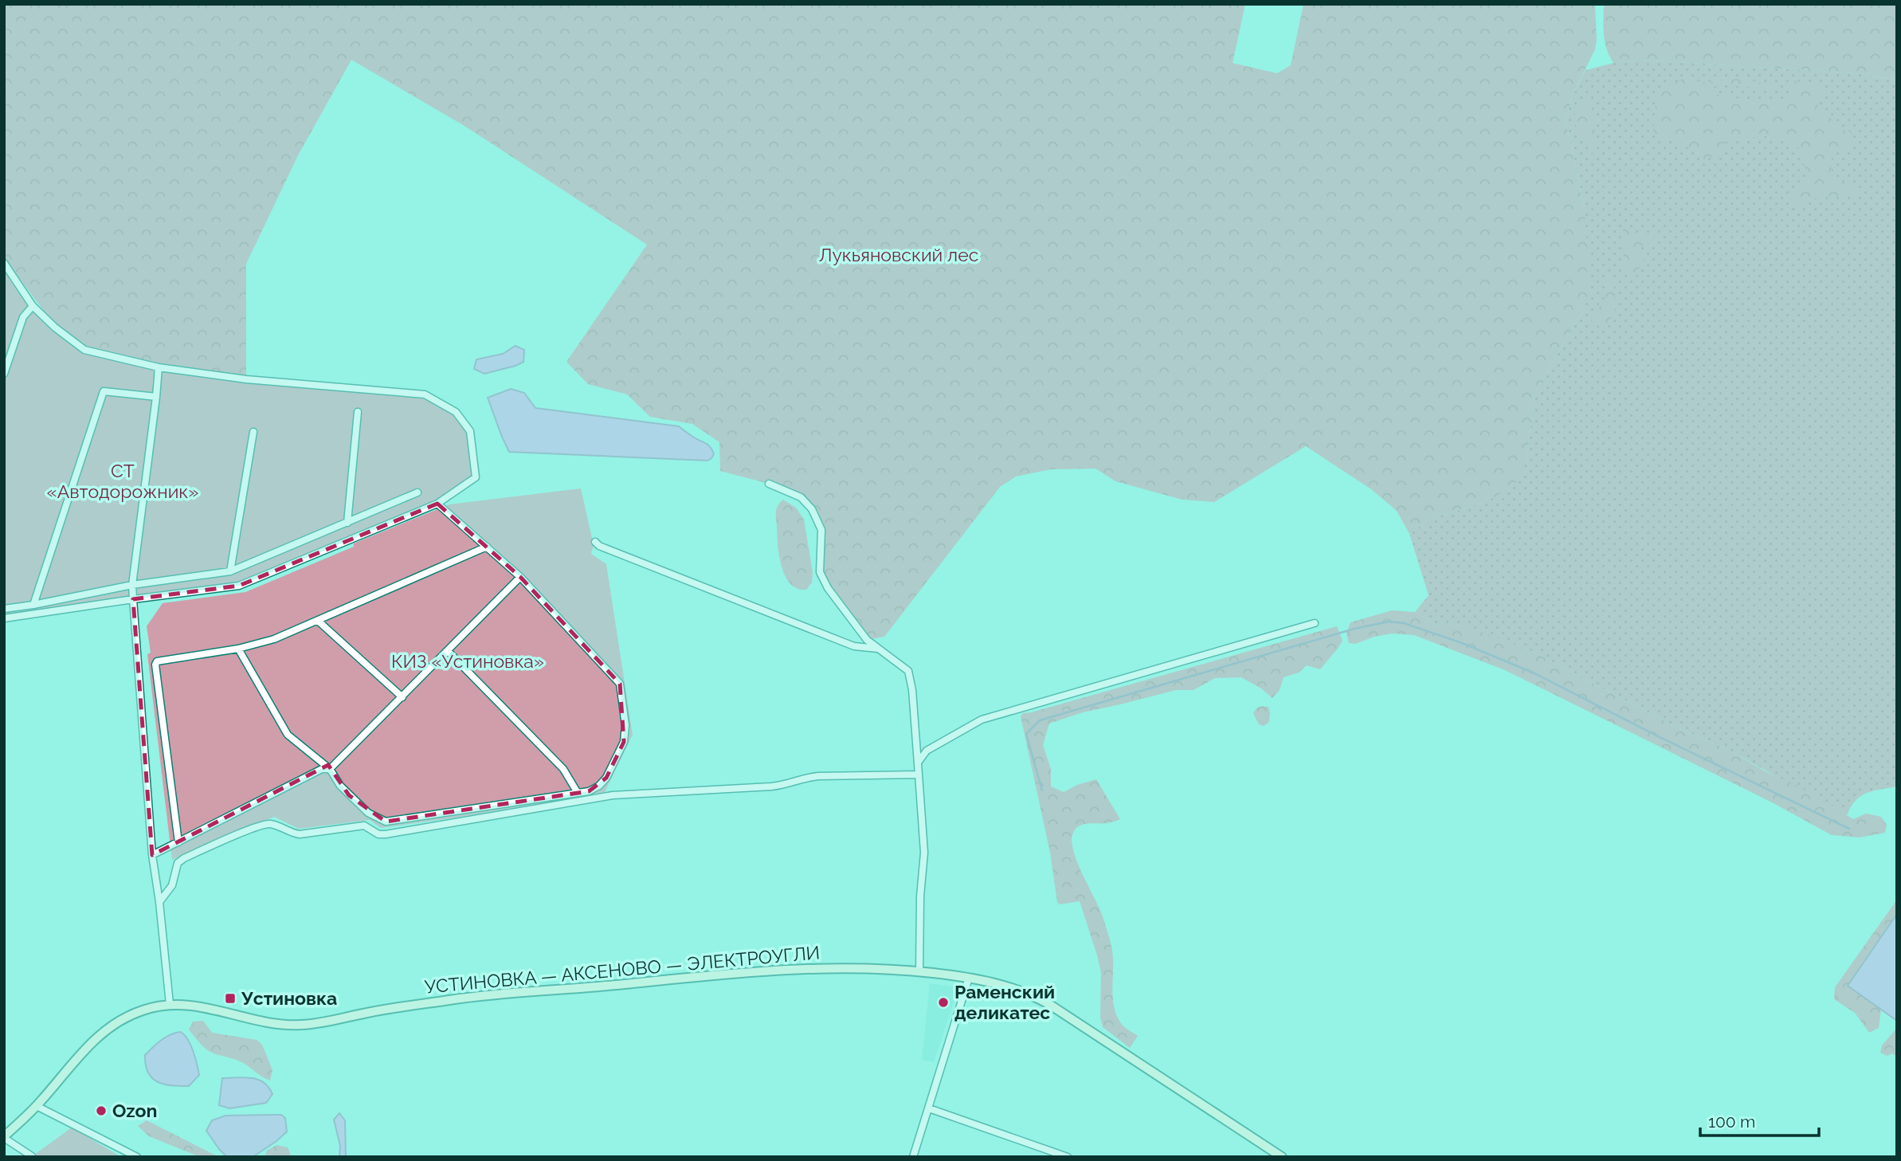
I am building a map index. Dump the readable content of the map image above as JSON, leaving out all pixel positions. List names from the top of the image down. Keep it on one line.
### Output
{"streets":{"main road":["УСТИНОВКА — АКСЕНОВО — ЭЛЕКТРОУГЛИ"]},"parks":["Лукьяновский лес","СТ «Автодорожник»","КИЗ «Устиновка»"],"places":{"transit":["Устиновка"],"other":["Раменский деликатес","Ozon"]},"scale_bar":"100 m"}
